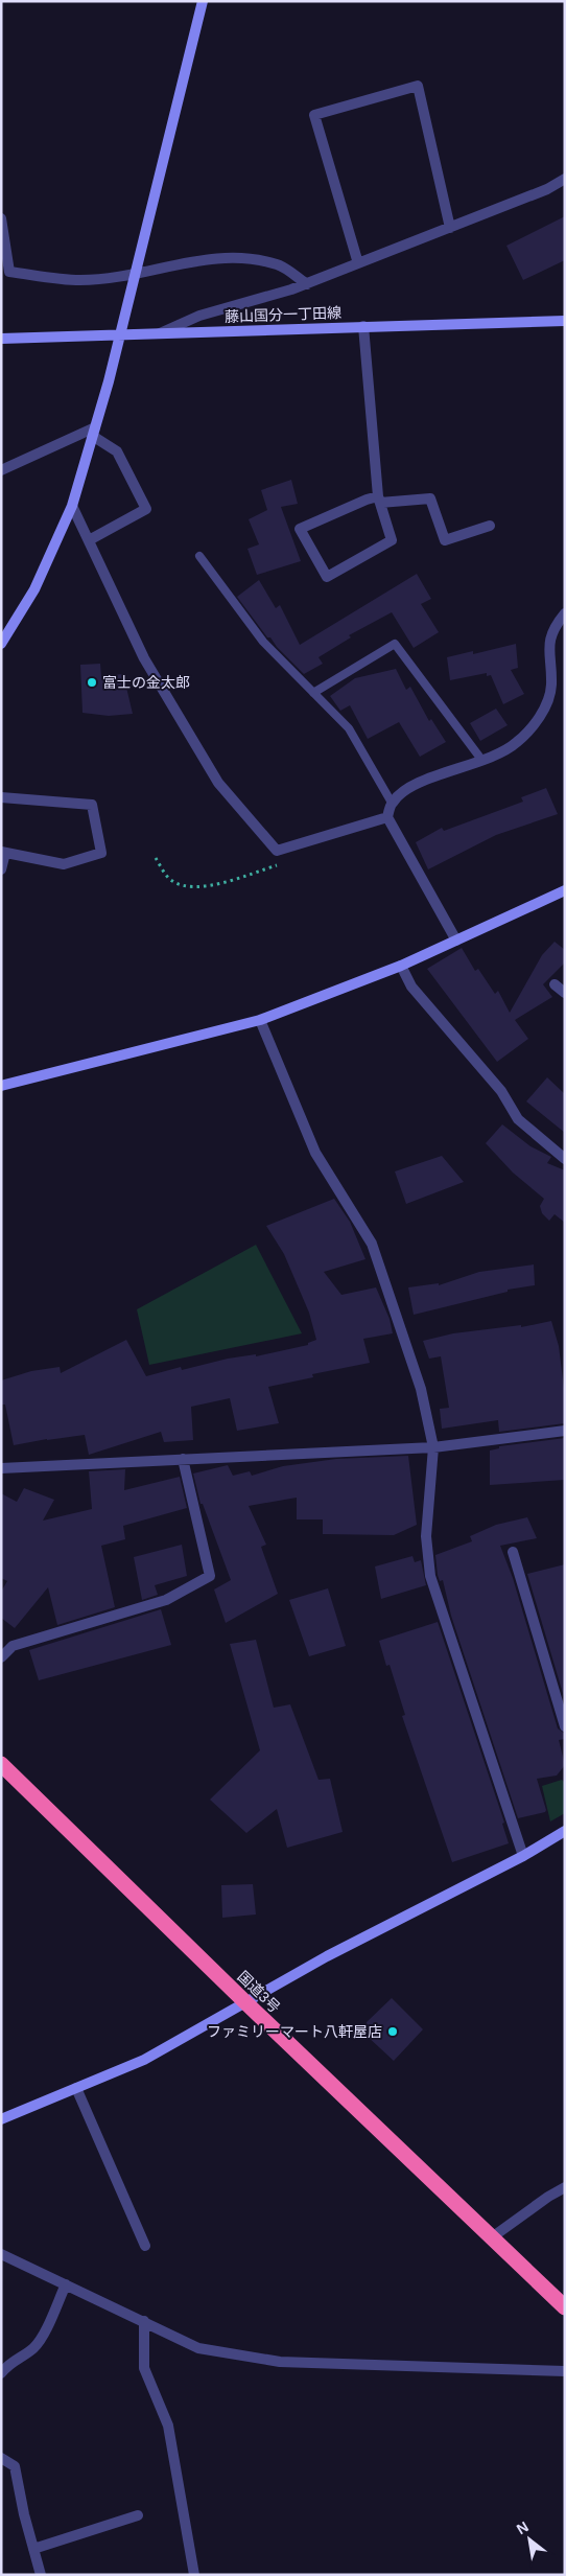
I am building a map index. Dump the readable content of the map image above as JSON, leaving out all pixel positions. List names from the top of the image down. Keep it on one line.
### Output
{"streets":{"highway":["国道3号"],"street":["藤山国分一丁田線"]},"places":["富士の金太郎","ファミリーマート八軒屋店"],"north":"top left"}
